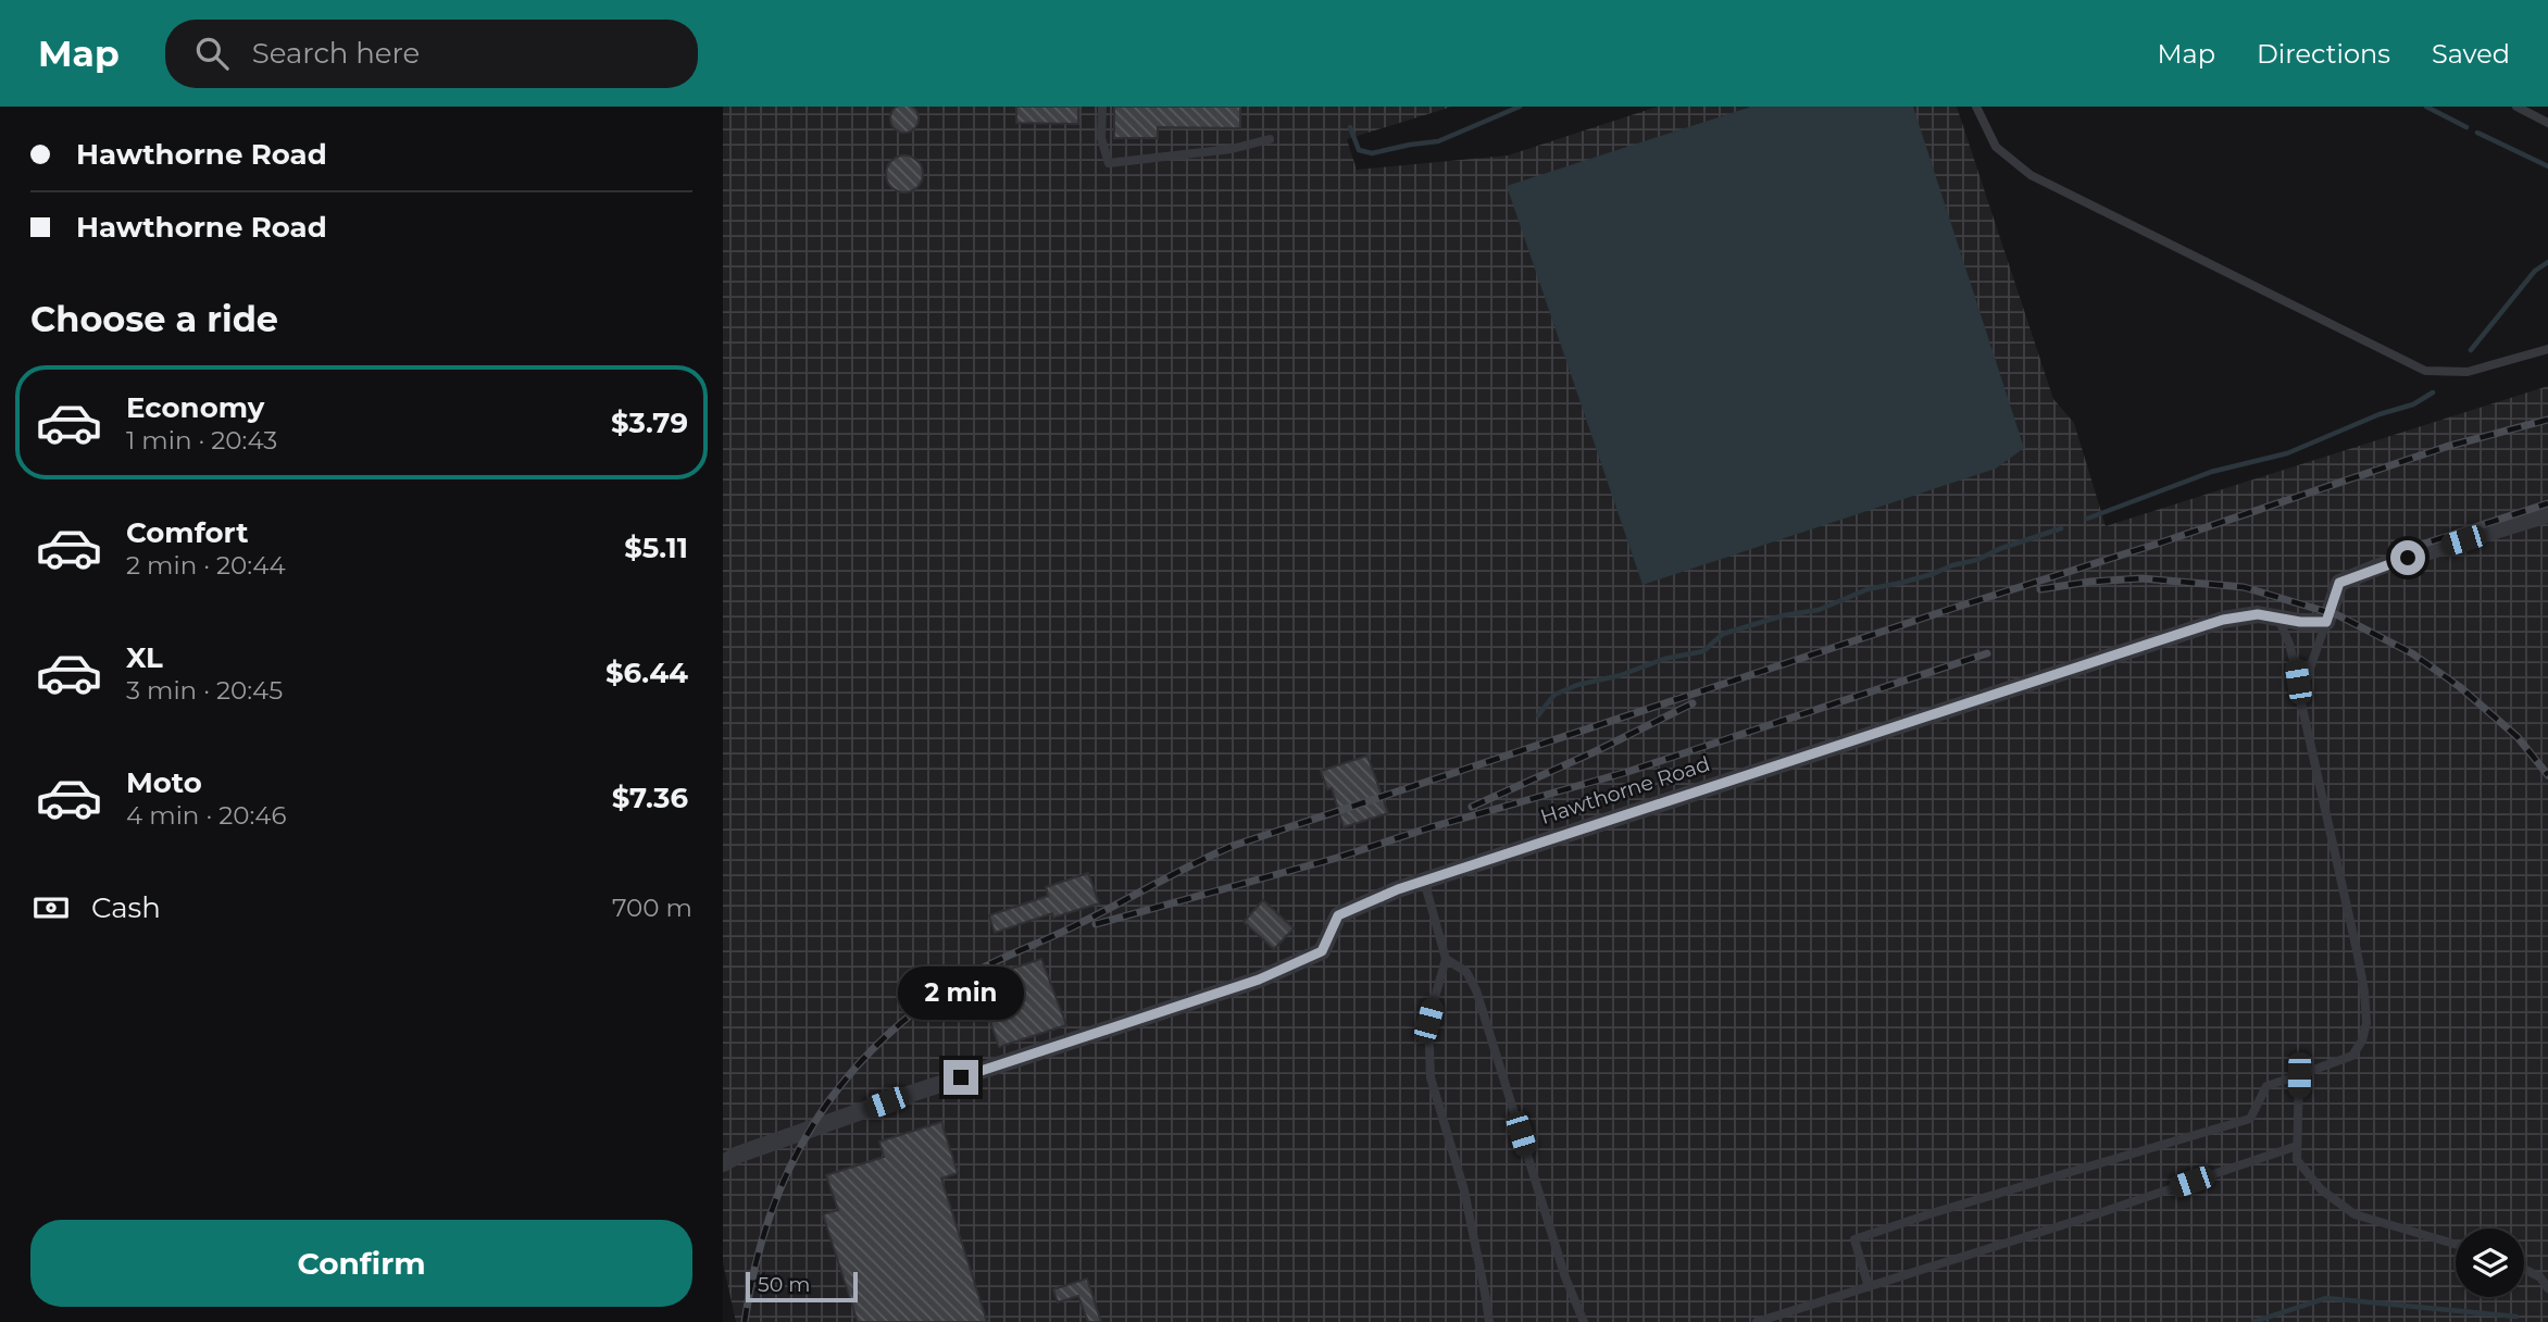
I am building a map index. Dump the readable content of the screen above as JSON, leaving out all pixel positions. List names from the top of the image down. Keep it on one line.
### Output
{"streets":{"street":["Hawthorne Road"]},"scale_bar":"50 m","page":{"header":"Map","search":"Search here","nav":["Map","Directions","Saved"],"banner":["Hawthorne Road","Hawthorne Road"],"heading":"Choose a ride","list":[{"name":"Economy","note":"1 min · 20:43","value":"$3.79"},{"name":"Comfort","note":"2 min · 20:44","value":"$5.11"},{"name":"XL","note":"3 min · 20:45","value":"$6.44"},{"name":"Moto","note":"4 min · 20:46","value":"$7.36"}],"pay":["Cash","700 m"],"bubble":"2 min","buttons":"Confirm","scale":"50 m"}}
